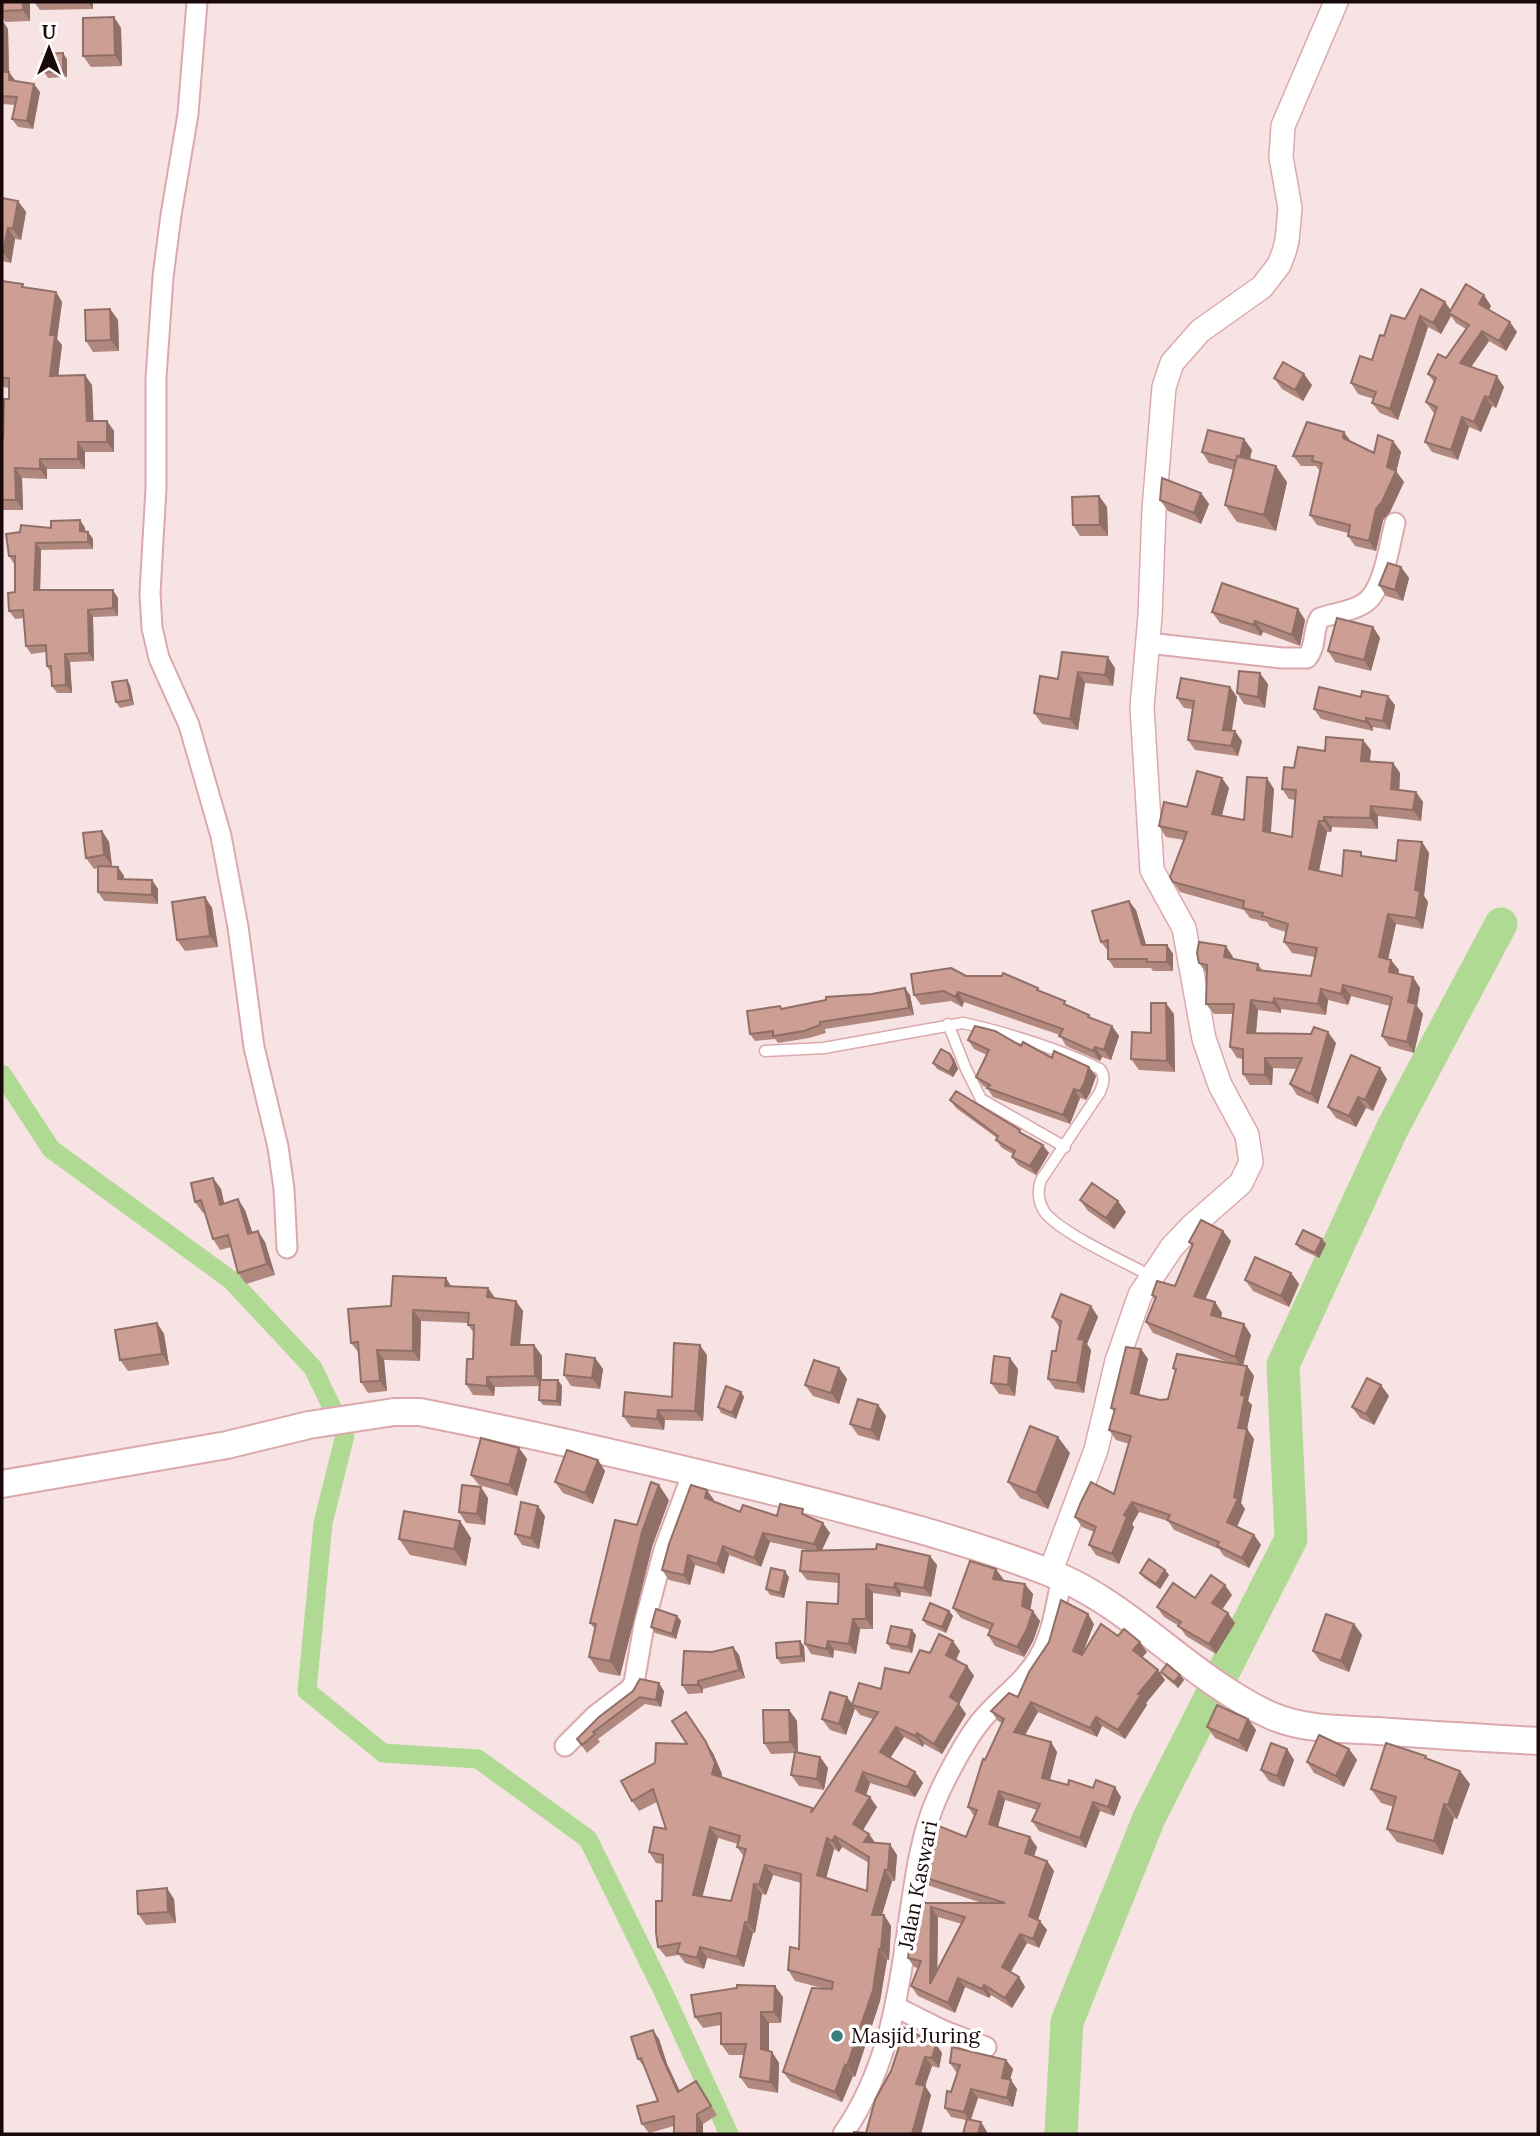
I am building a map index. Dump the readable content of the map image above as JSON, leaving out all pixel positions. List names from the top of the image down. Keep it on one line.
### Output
{"streets":{"street":["Jalan Kaswari"]},"places":["Masjid Juring"],"north":"top"}
